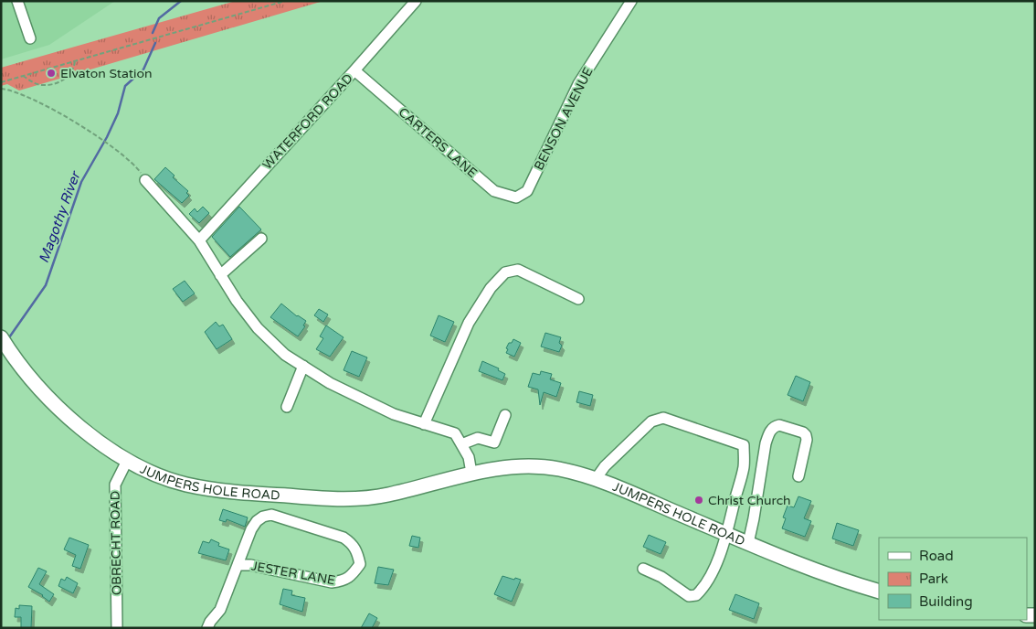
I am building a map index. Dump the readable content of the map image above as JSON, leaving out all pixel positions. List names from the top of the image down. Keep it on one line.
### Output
{"streets":{"main road":["JUMPERS HOLE ROAD"],"street":["BENSON AVENUE","WATERFORD ROAD","CARTERS LANE","OBRECHT ROAD","JESTER LANE"]},"crossings":[["BENSON AVENUE","CARTERS LANE"],["WATERFORD ROAD","CARTERS LANE"],["JUMPERS HOLE ROAD","OBRECHT ROAD"]],"water":["Magothy River"],"places":["Elvaton Station","Christ Church"],"legend":["Road","Park","Building"]}
